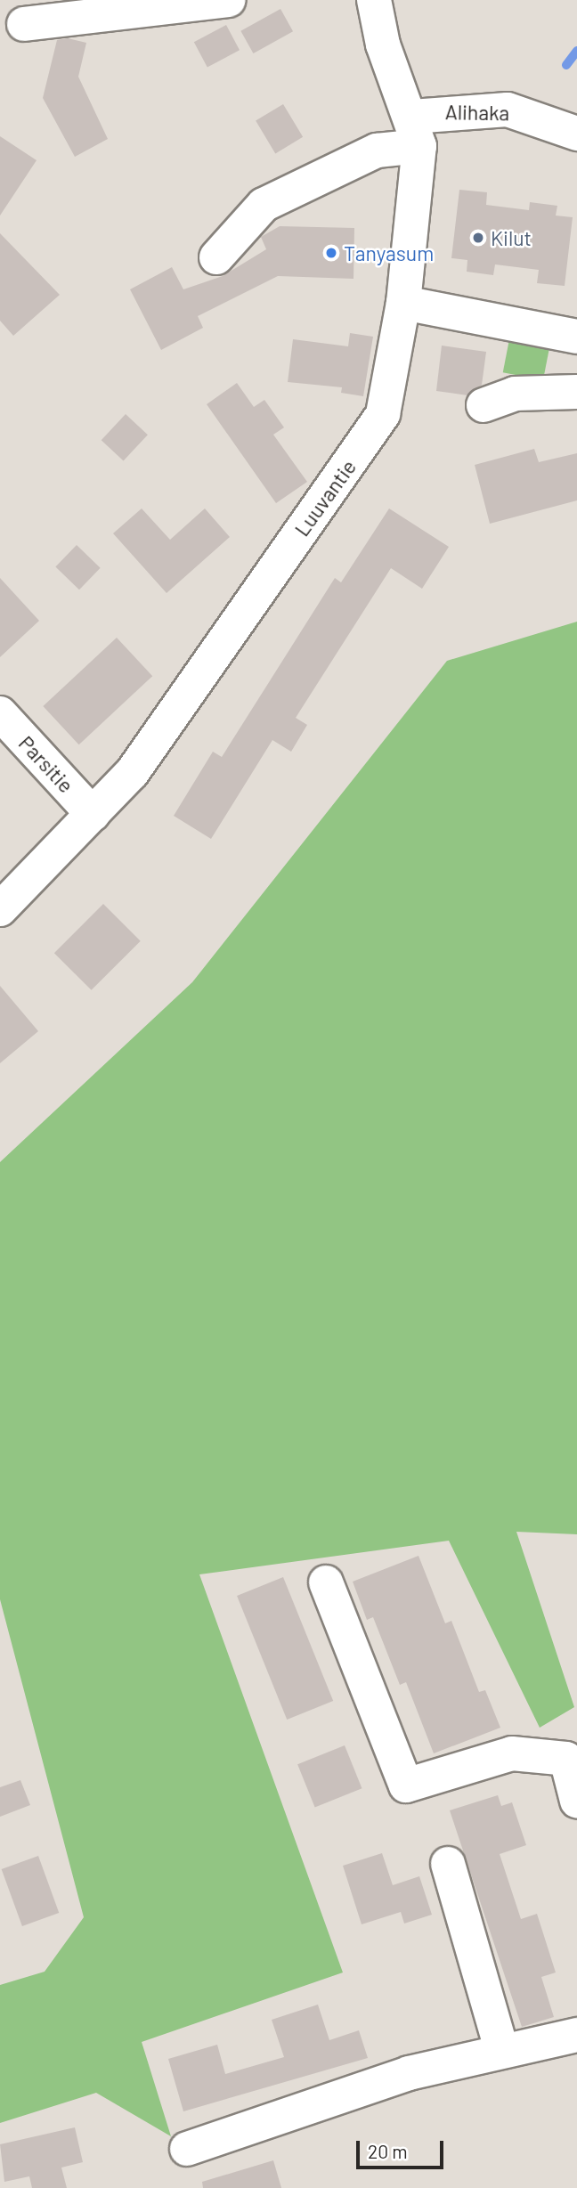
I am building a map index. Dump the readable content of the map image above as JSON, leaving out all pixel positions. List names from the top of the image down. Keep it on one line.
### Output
{"streets":{"street":["Alihaka","Luuvantie","Parsitie"]},"crossings":[["Alihaka","Luuvantie"],["Luuvantie","Parsitie"]],"places":["Kilut","Tanyasum"],"scale_bar":"20 m"}
